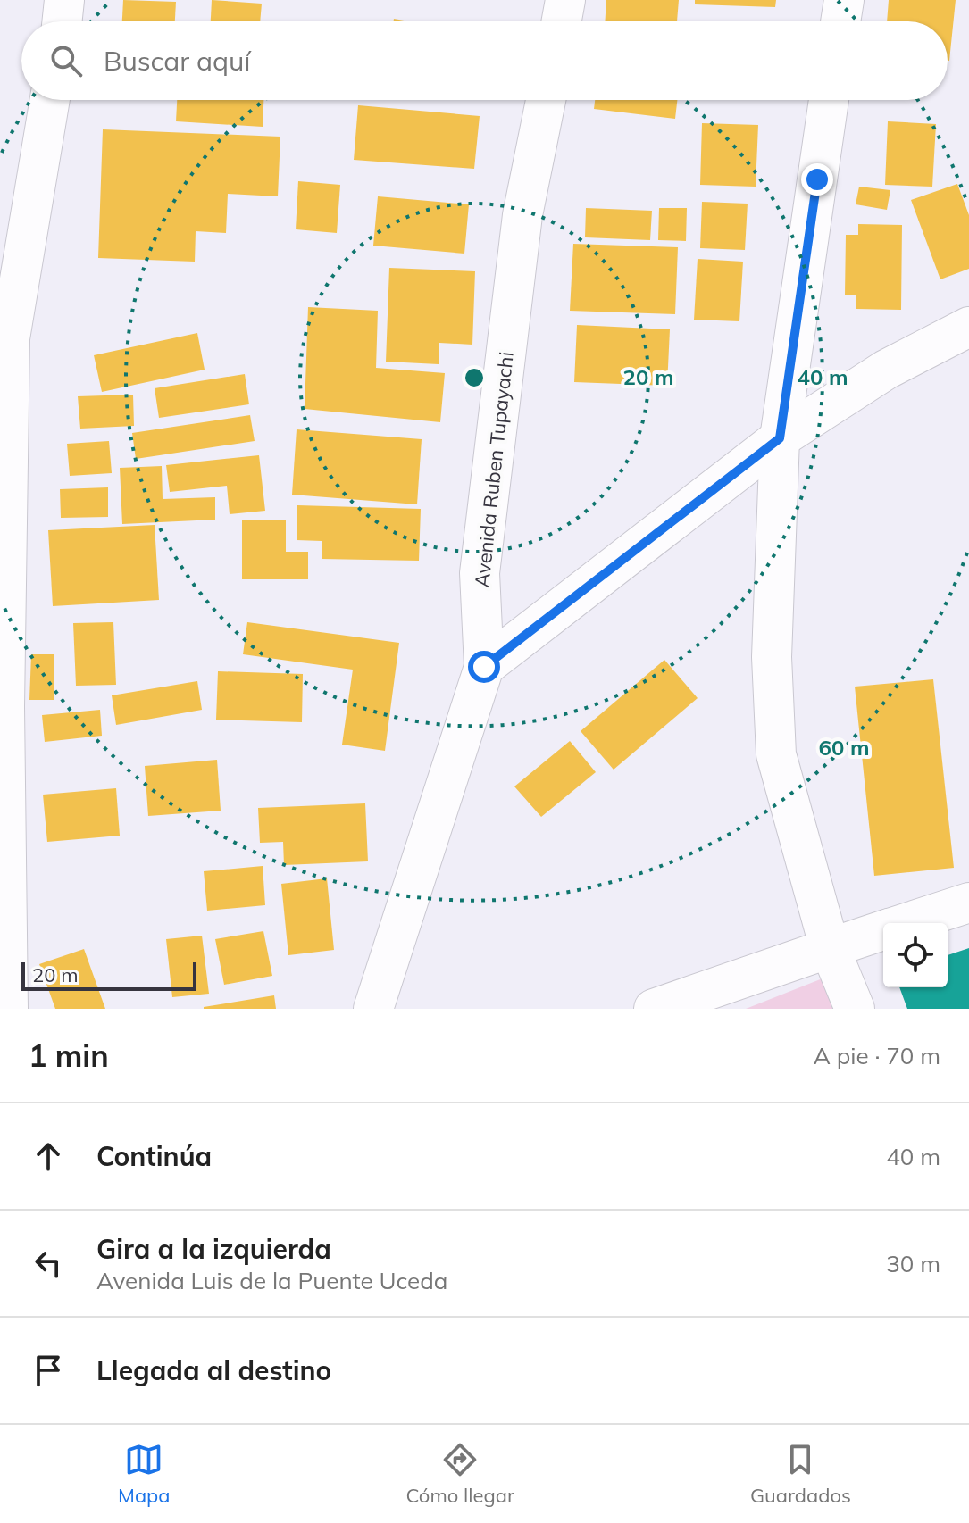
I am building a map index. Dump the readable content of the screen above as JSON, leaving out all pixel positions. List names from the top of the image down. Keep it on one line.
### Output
{"streets":{"street":["Avenida Ruben Tupayachi"]},"scale_bar":"20 m","page":{"search":"Buscar aquí","scale":"20 m","heading":["1 min","A pie · 70 m"],"list":[["Continúa","40 m"],["Gira a la izquierda","Avenida Luis de la Puente Uceda","30 m"],"Llegada al destino"],"nav":["Mapa","Cómo llegar","Guardados"]},"rings":["20 m","40 m","60 m"]}
